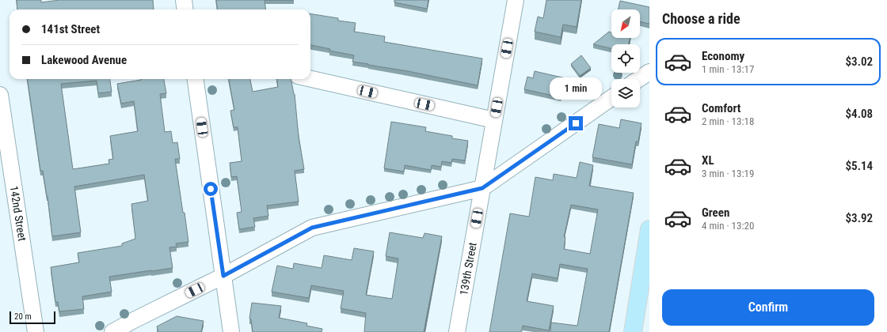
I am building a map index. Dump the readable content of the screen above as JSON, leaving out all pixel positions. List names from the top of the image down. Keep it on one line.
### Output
{"streets":{"street":["142nd Street","139th Street"]},"scale_bar":"20 m","north":"bottom left","page":{"heading":"Choose a ride","banner":["141st Street","Lakewood Avenue"],"list":[{"name":"Economy","note":"1 min · 13:17","value":"$3.02"},{"name":"Comfort","note":"2 min · 13:18","value":"$4.08"},{"name":"XL","note":"3 min · 13:19","value":"$5.14"},{"name":"Green","note":"4 min · 13:20","value":"$3.92"}],"bubble":"1 min","buttons":"Confirm","scale":"20 m"}}
